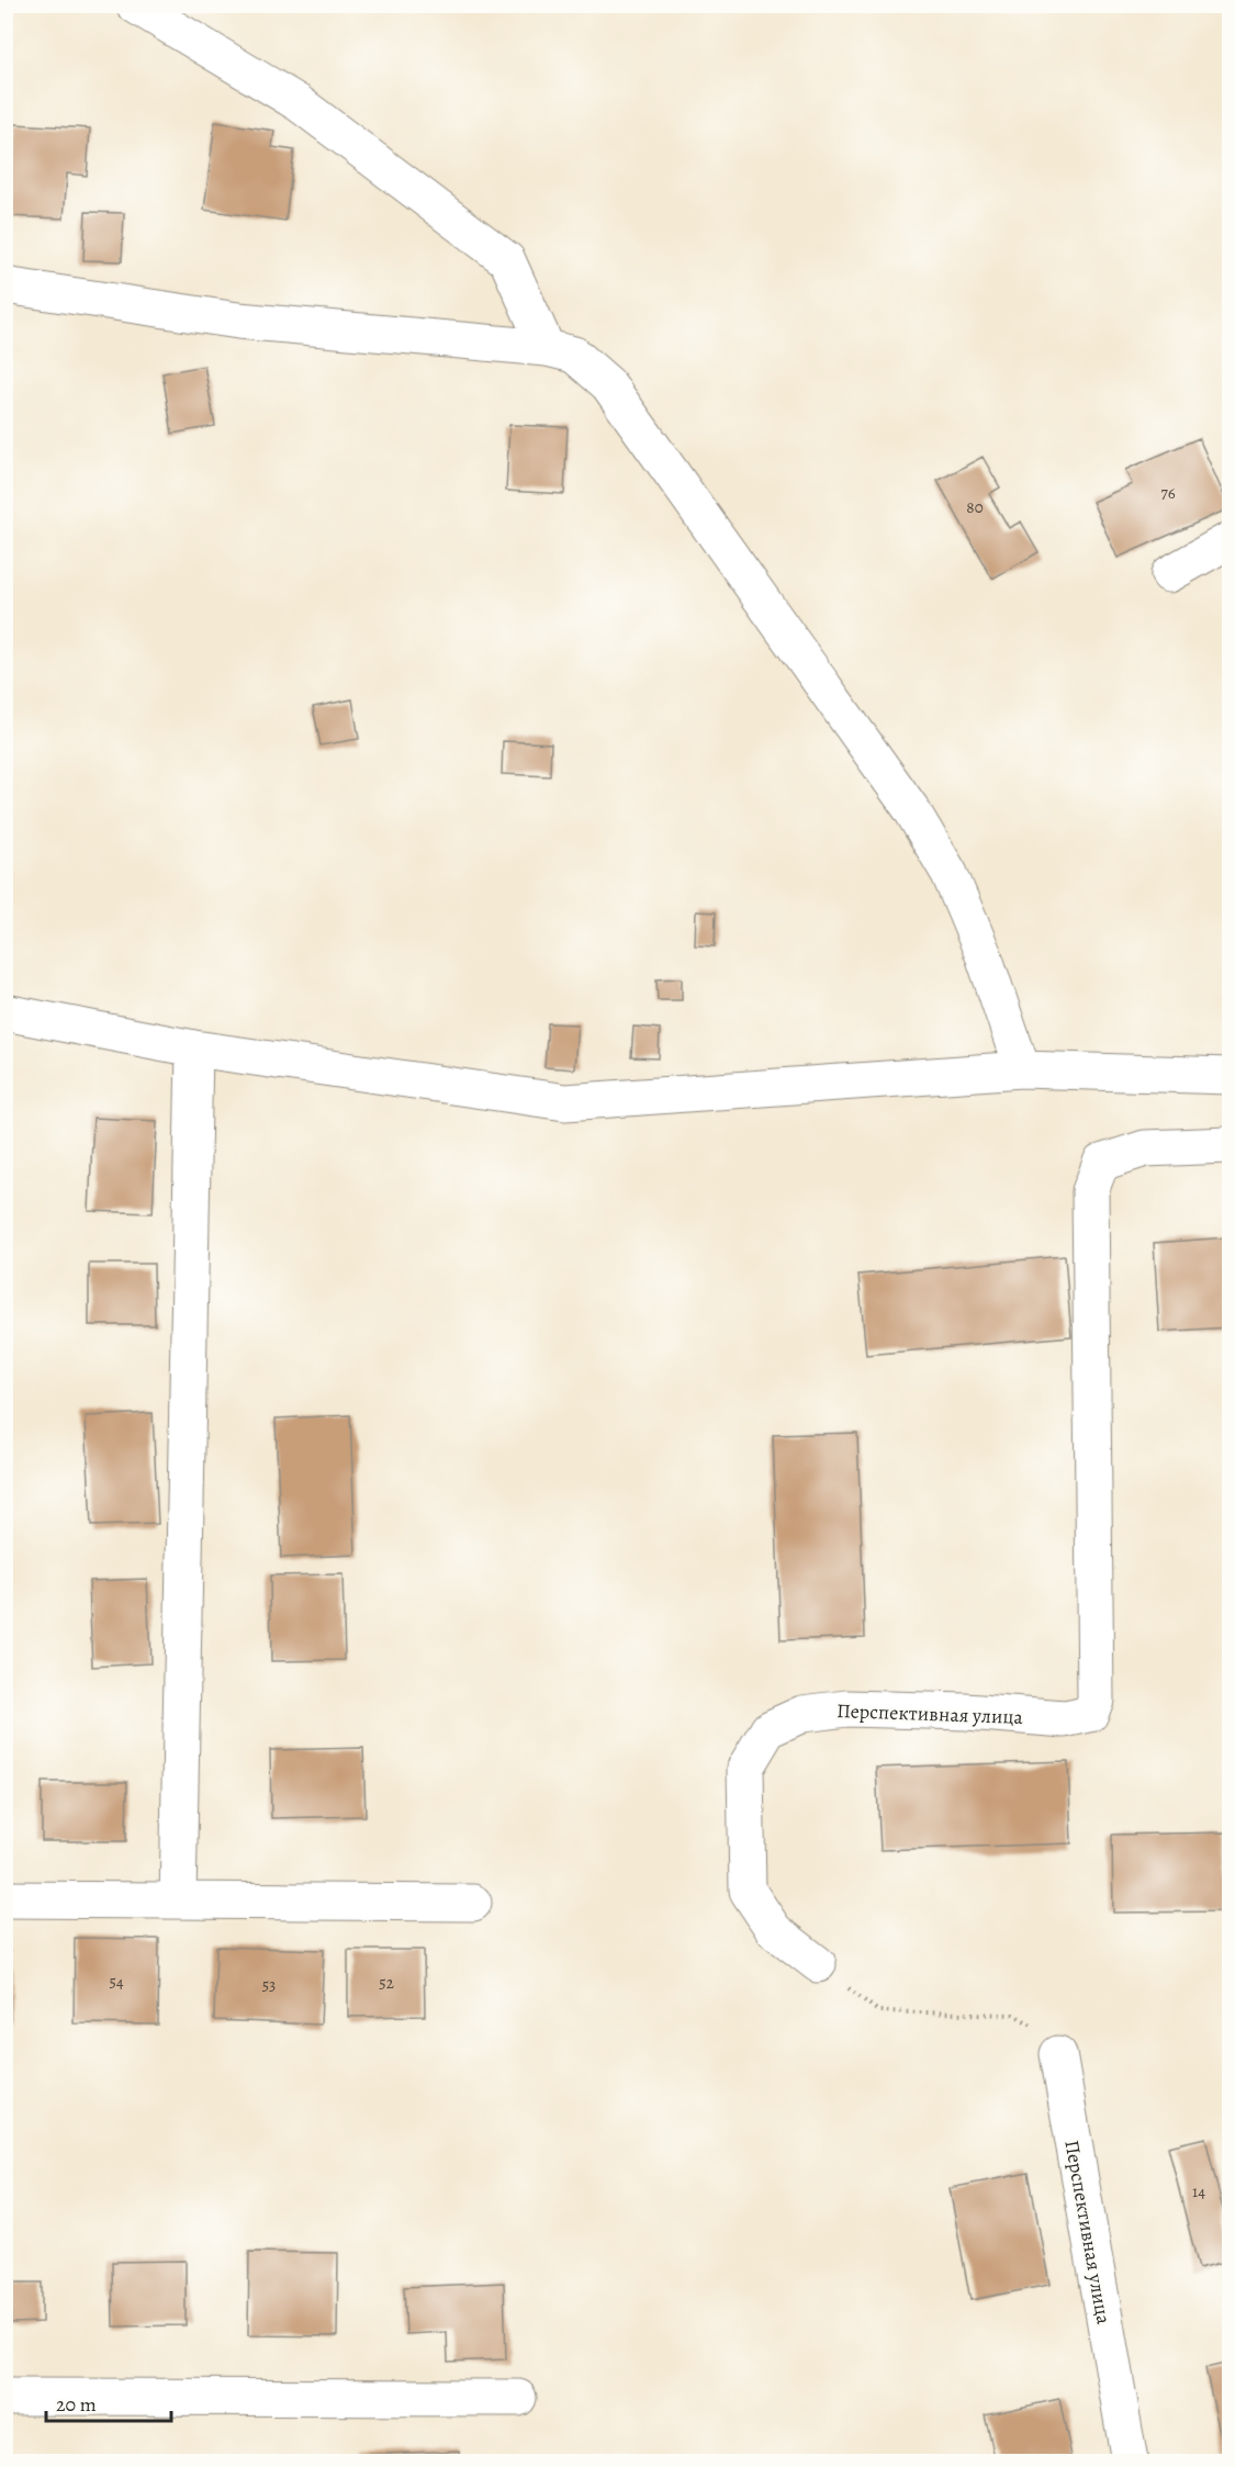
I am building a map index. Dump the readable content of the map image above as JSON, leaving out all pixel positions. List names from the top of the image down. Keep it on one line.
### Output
{"streets":{"street":["Перспективная улица"]},"house_numbers":["76","80","54","52","53","14"],"scale_bar":"20 m"}
